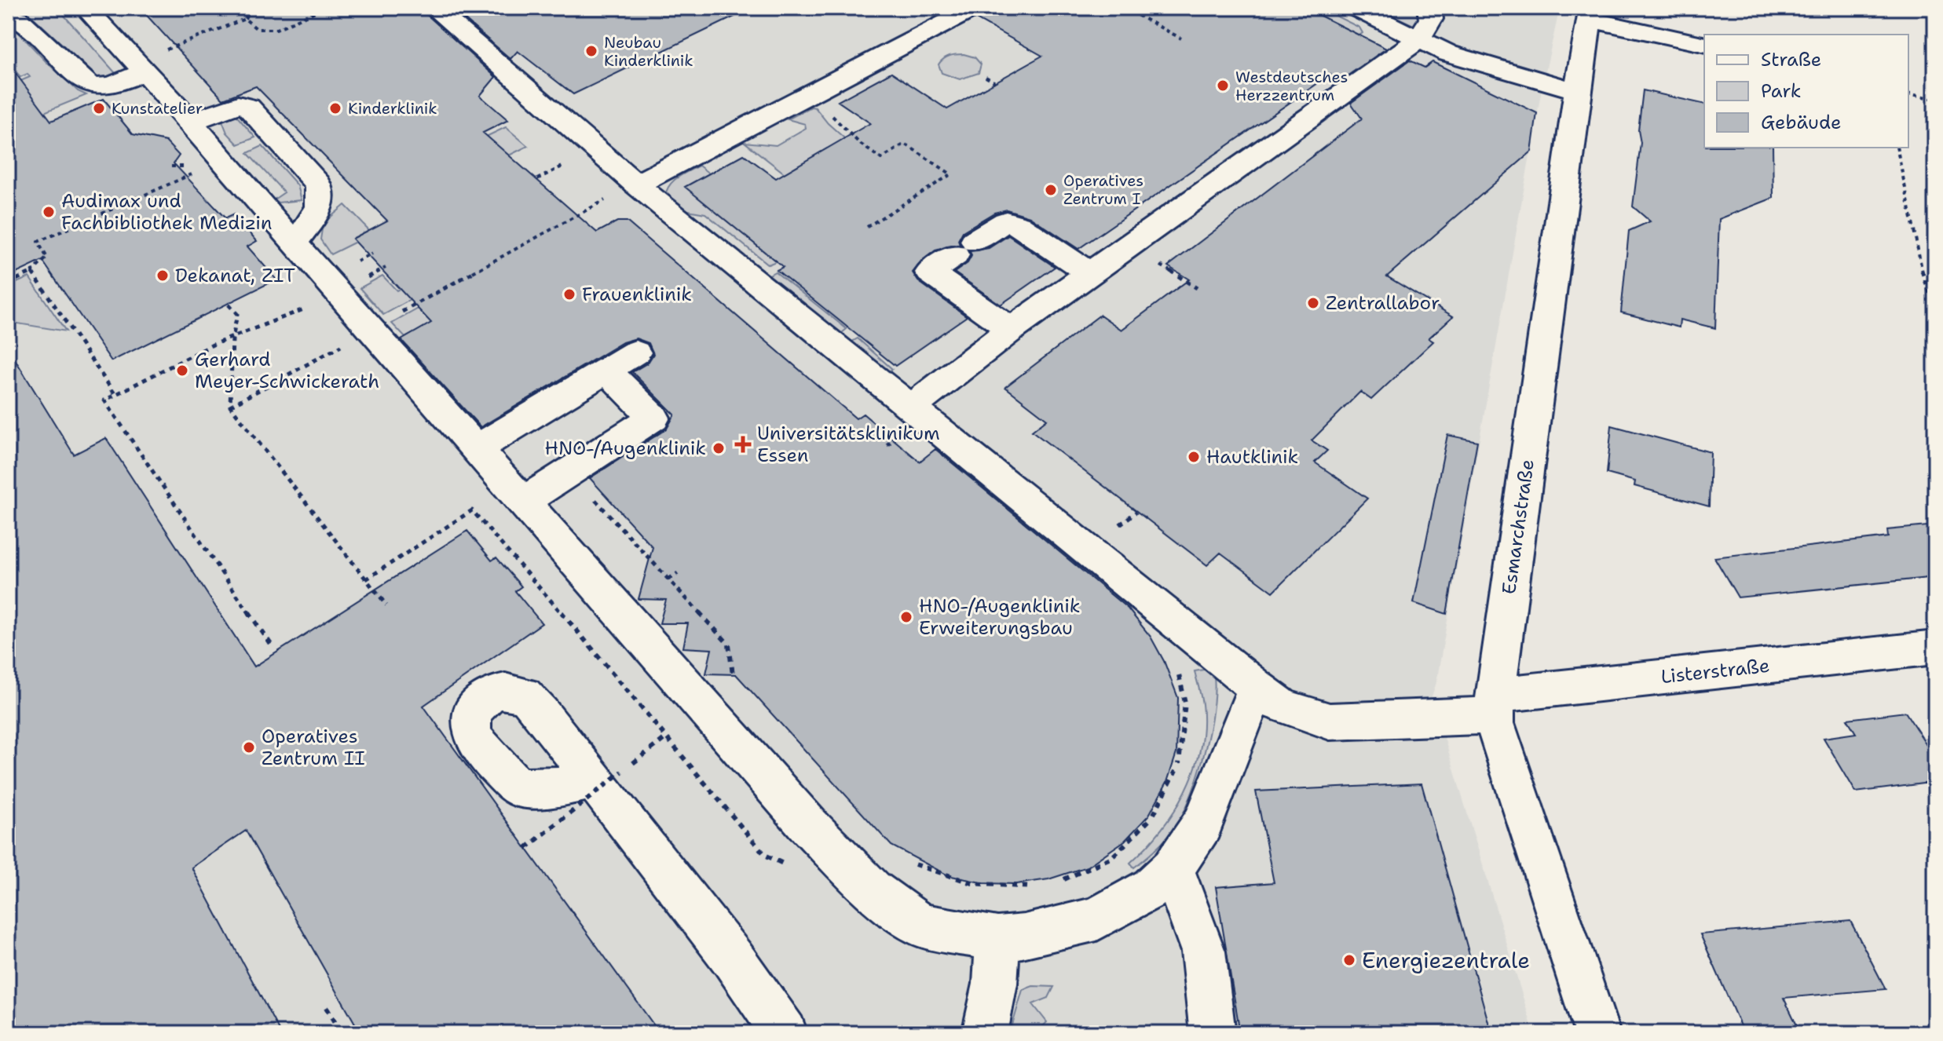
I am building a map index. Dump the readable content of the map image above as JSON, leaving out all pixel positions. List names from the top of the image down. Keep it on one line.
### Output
{"streets":{"street":["Esmarchstraße","Listerstraße"]},"crossings":[["Esmarchstraße","Listerstraße"]],"places":{"other":["Neubau Kinderklinik","Westdeutsches Herzzentrum","Kunstatelier","Kinderklinik","Operatives Zentrum I","Audimax und Fachbibliothek Medizin","Dekanat, ZIT","Frauenklinik","Zentrallabor","Gerhard Meyer-Schwickerath","HNO-/Augenklinik","Hautklinik","HNO-/Augenklinik Erweiterungsbau","Operatives Zentrum II","Energiezentrale"],"health":["Universitätsklinikum Essen"]},"legend":["Straße","Park","Gebäude"]}
